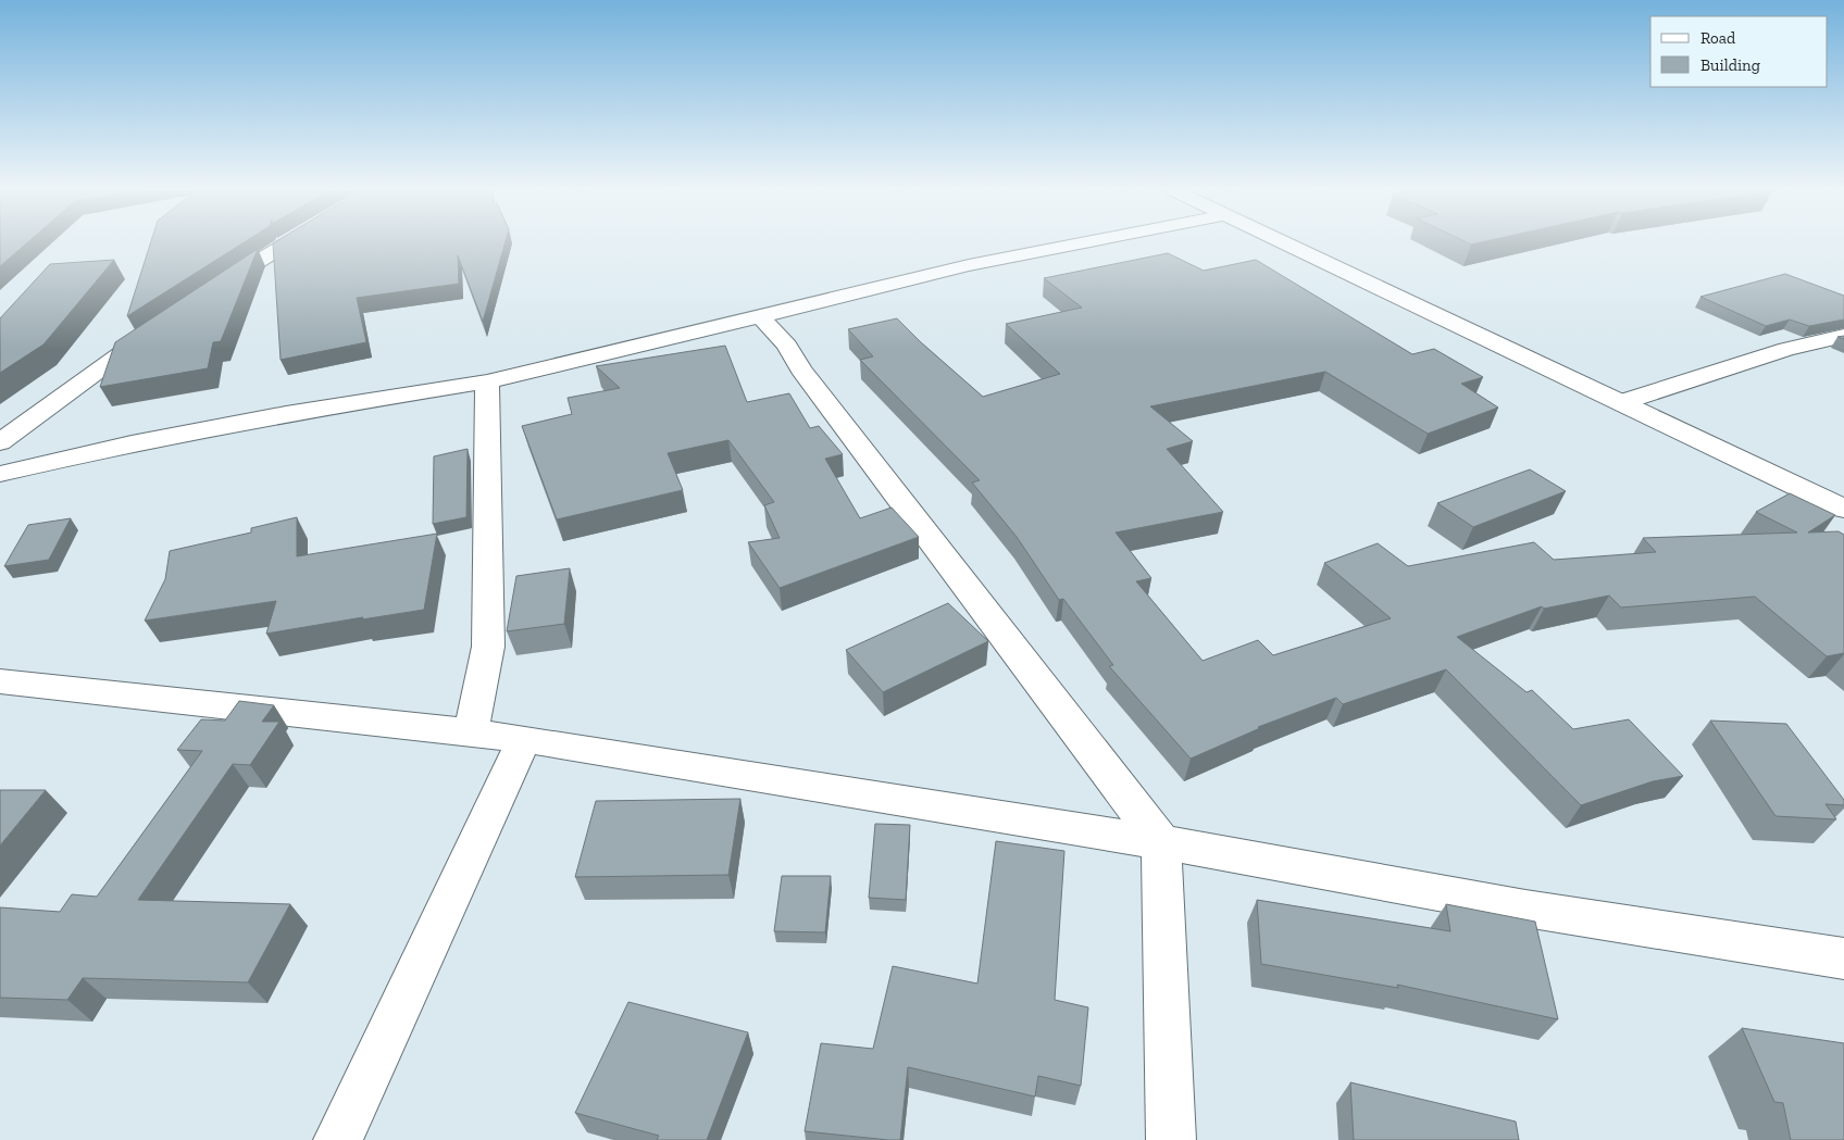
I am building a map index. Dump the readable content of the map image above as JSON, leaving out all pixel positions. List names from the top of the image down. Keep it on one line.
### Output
{"legend":["Road","Building"]}
